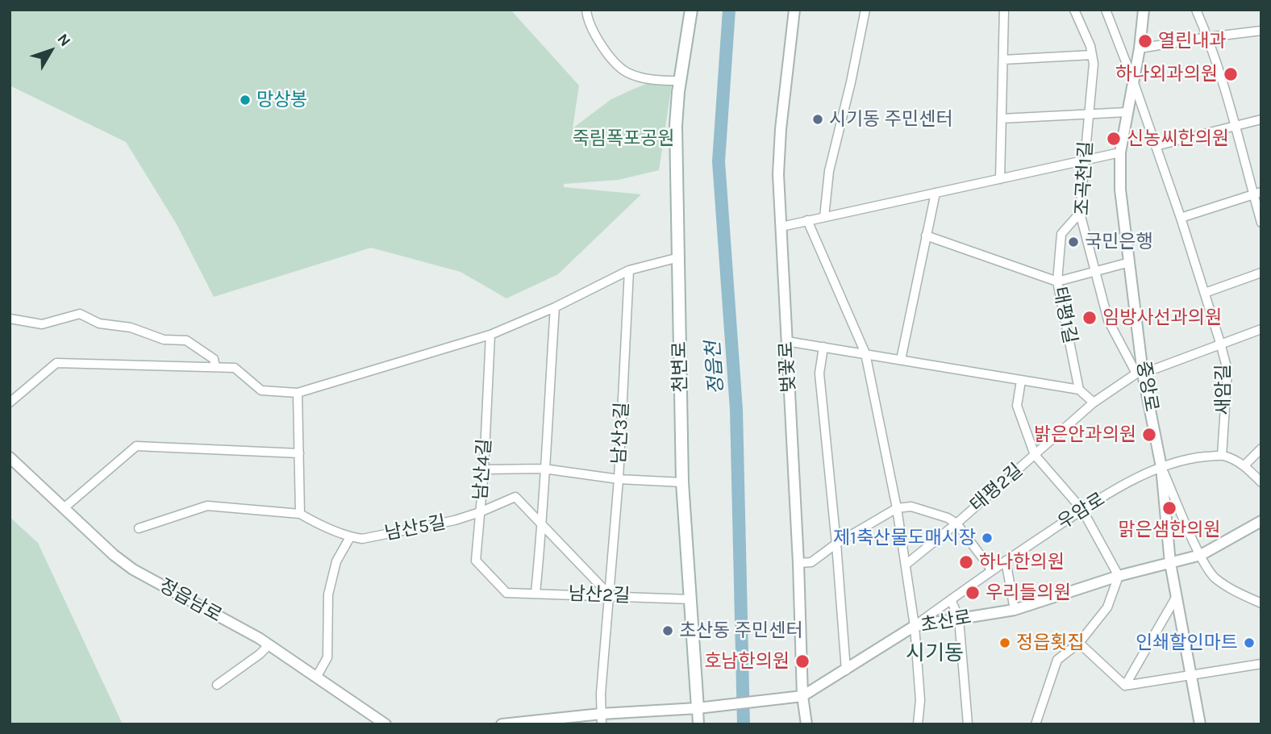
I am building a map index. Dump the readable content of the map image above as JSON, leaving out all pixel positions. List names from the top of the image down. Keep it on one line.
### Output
{"streets":{"main road":["천변로"],"street":["조곡천1길","태평1길","벚꽃로","중앙로","새암길","남산3길","남산4길","태평2길","우암로","남산5길","남산2길","정읍남로","초산로"]},"crossings":[["조곡천1길","태평1길"],["조곡천1길","중앙로"],["조곡천1길","태평2길"],["천변로","남산2길"],["벚꽃로","초산로"],["중앙로","새암길"],["중앙로","태평2길"],["중앙로","우암로"],["중앙로","초산로"],["새암길","태평2길"],["새암길","우암로"],["남산3길","남산5길"],["남산3길","남산2길"],["남산4길","남산5길"],["남산4길","남산2길"],["우암로","초산로"],["남산5길","남산2길"]],"districts":["시기동"],"water":["정읍천"],"parks":["죽림폭포공원"],"places":["열린내과","하나외과의원","망상봉","시기동 주민센터","신농씨한의원","국민은행","임방사선과의원","밝은안과의원","맑은샘한의원","제1축산물도매시장","하나한의원","우리들의원","초산동 주민센터","정읍횟집","인쇄할인마트","호남한의원"],"north":"top right"}
